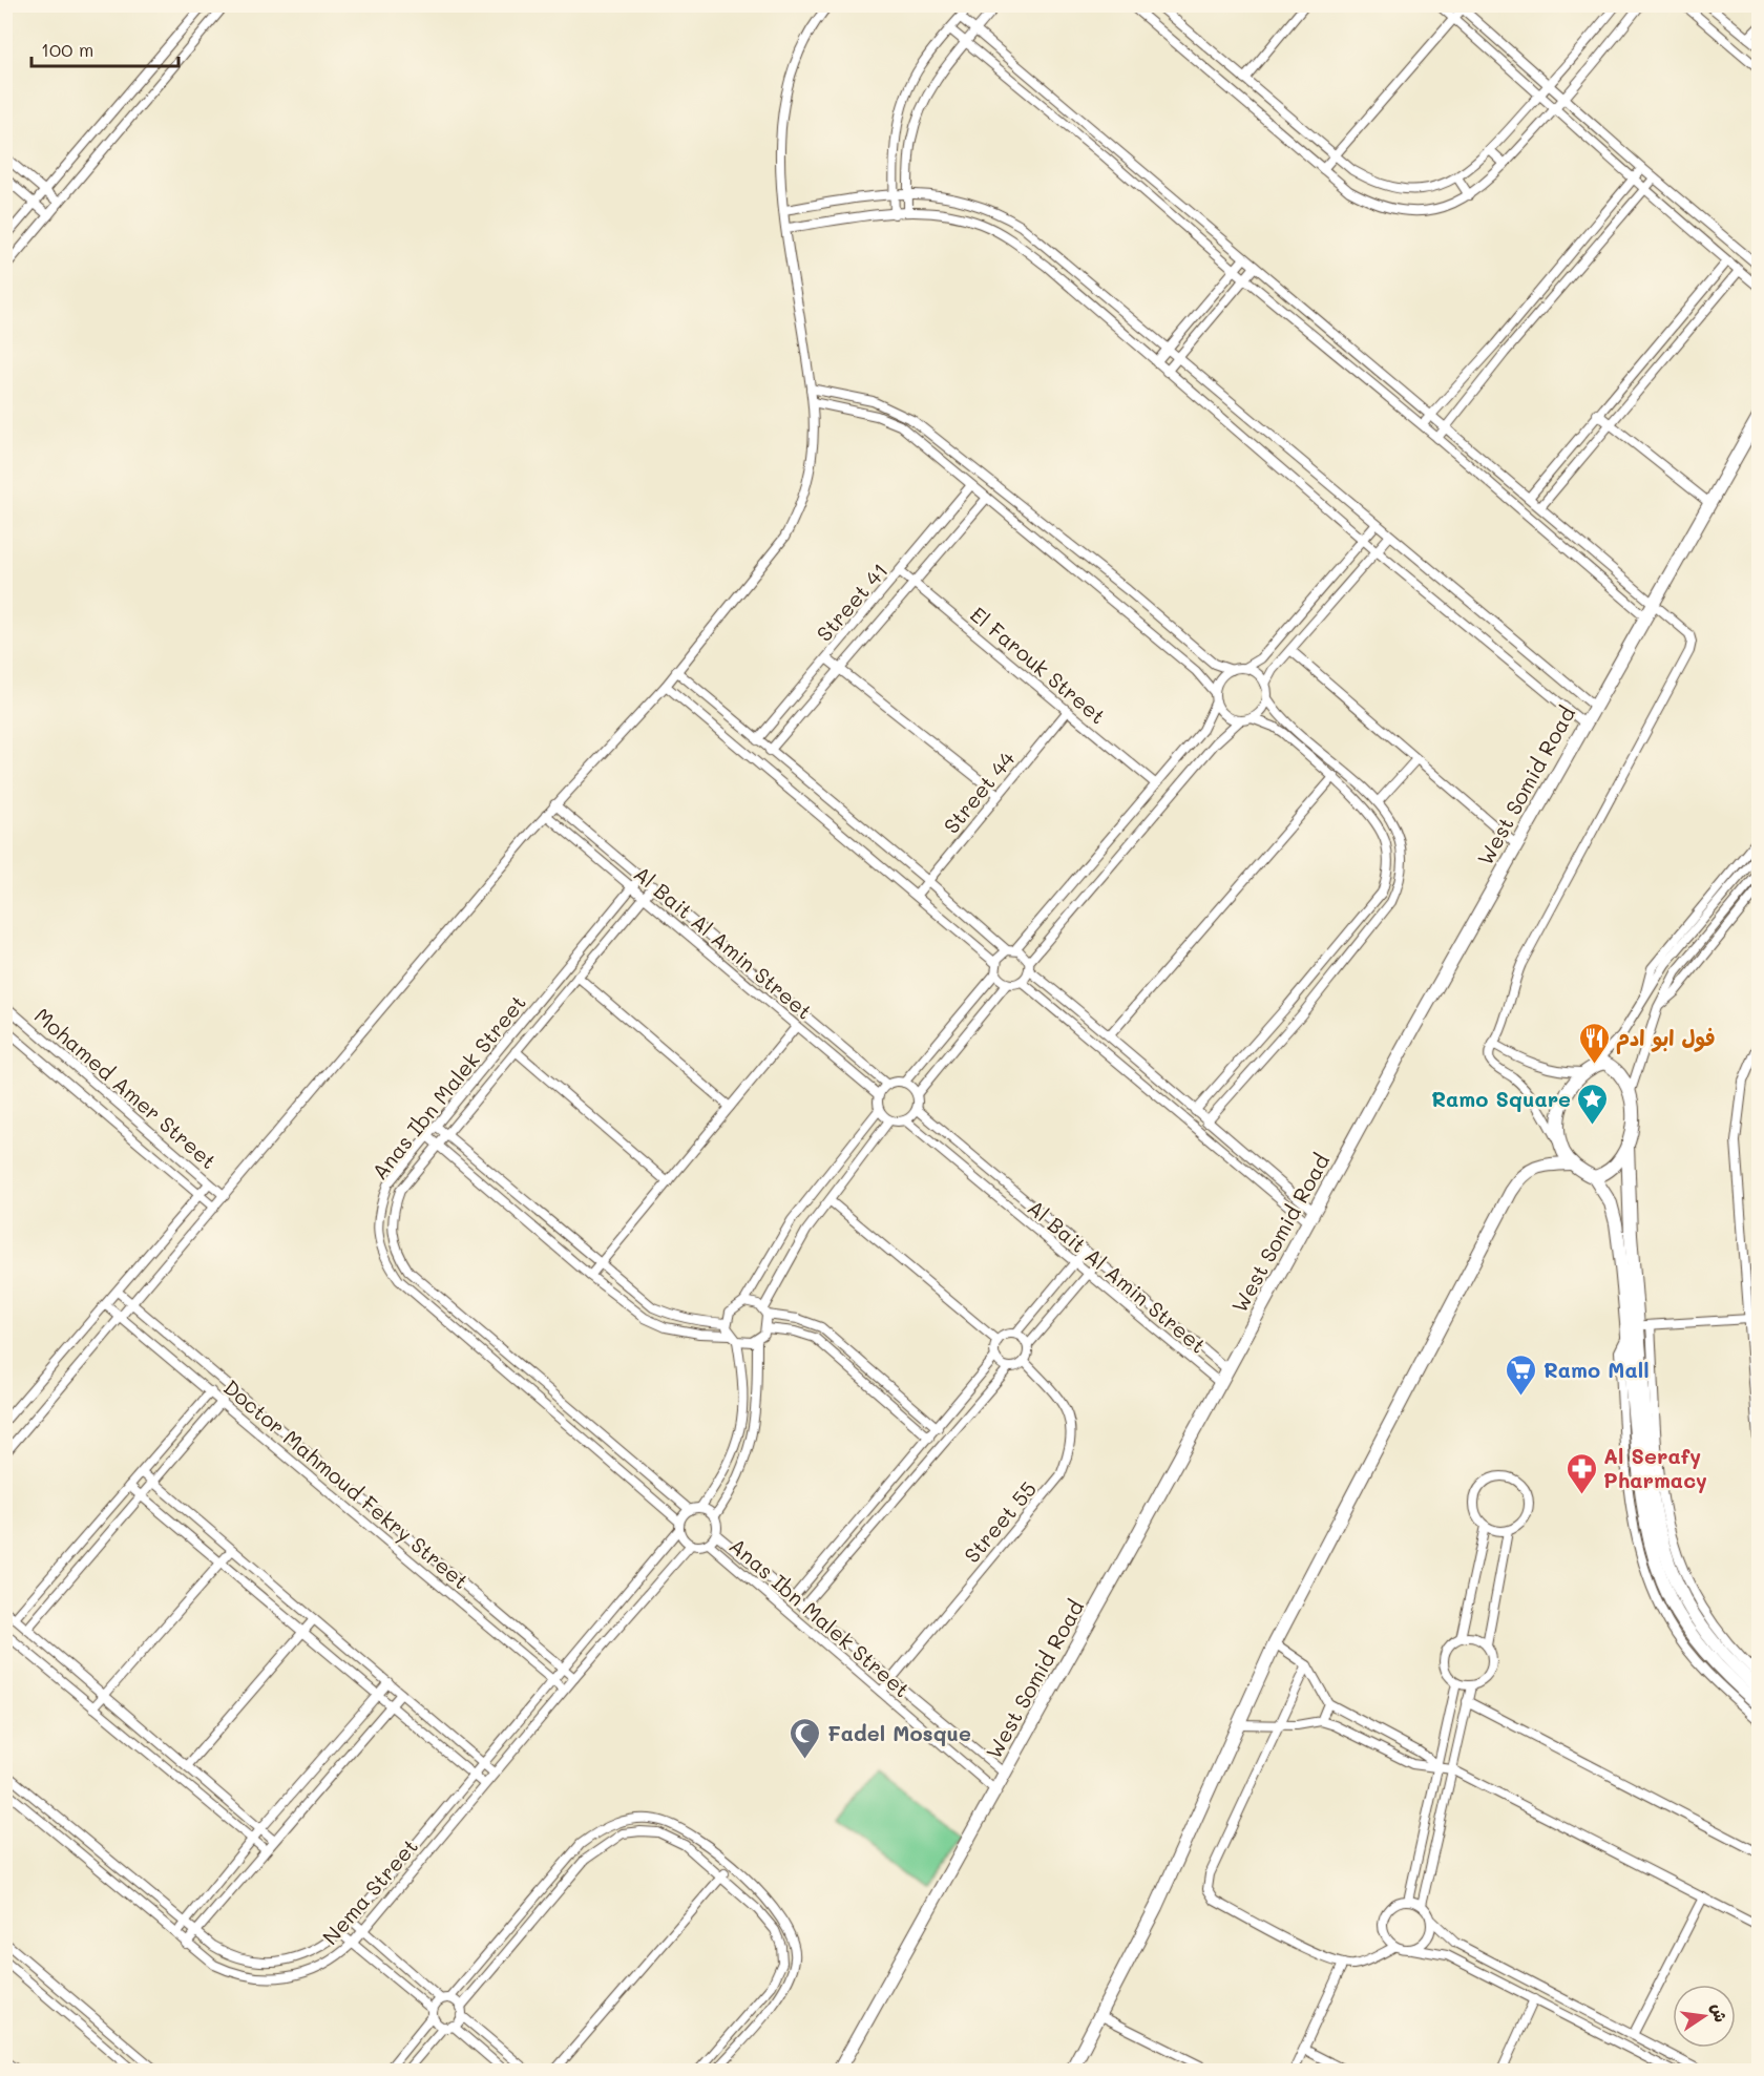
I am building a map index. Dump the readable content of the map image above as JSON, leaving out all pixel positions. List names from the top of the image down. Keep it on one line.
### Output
{"streets":{"street":["Street 41","El Farouk Street","West Somid Road","Street 44","Al Bait Al Amin Street","Anas Ibn Malek Street","Mohamed Amer Street","Doctor Mahmoud Fekry Street","Street 55","Nema Street"]},"crossings":[["Street 41","El Farouk Street"],["El Farouk Street","Street 44"],["West Somid Road","Al Bait Al Amin Street"],["West Somid Road","Anas Ibn Malek Street"],["Al Bait Al Amin Street","Anas Ibn Malek Street"],["Anas Ibn Malek Street","Street 55"],["Anas Ibn Malek Street","Nema Street"],["Doctor Mahmoud Fekry Street","Nema Street"]],"places":{"restaurant":["فول ابو ادم"],"place":["Ramo Square"],"supermarket":["Ramo Mall"],"pharmacy":["Al Serafy Pharmacy"],"mosque":["Fadel Mosque"]},"scale_bar":"100 m","north":"right"}
